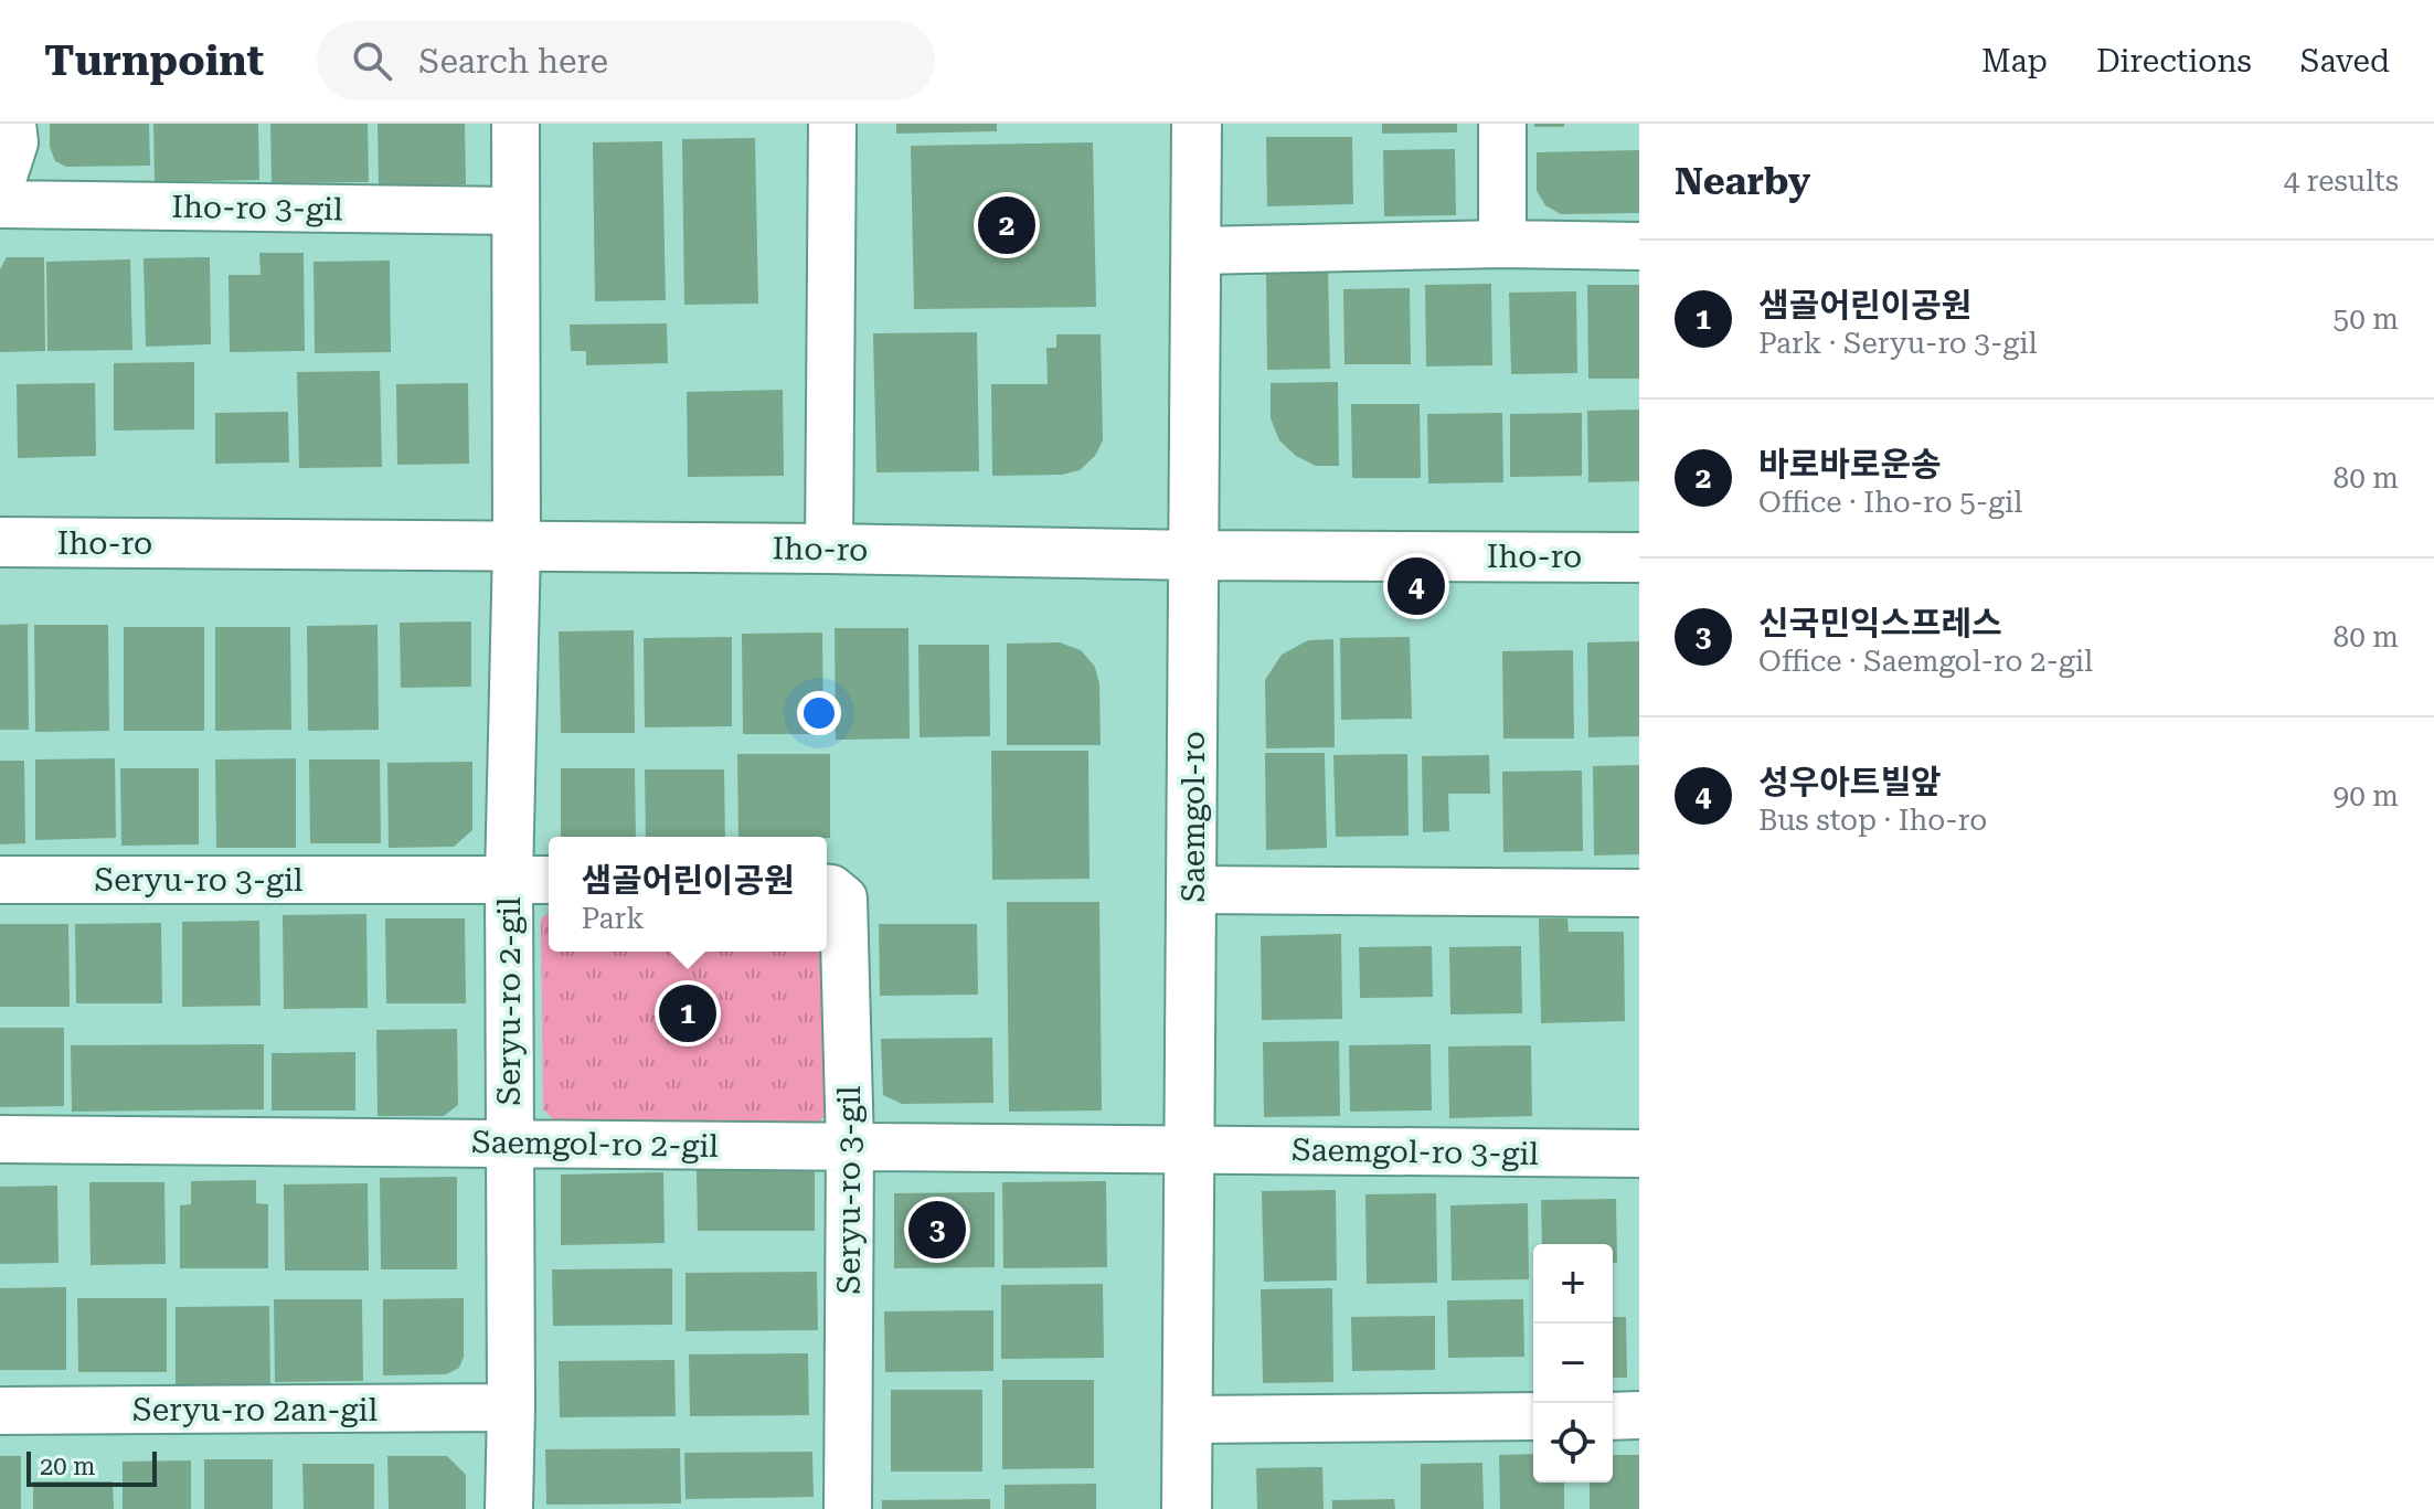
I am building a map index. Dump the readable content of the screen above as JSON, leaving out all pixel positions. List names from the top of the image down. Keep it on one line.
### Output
{"streets":{"street":["Iho-ro 3-gil","Iho-ro","Saemgol-ro","Seryu-ro 3-gil","Seryu-ro 2-gil","Saemgol-ro 2-gil","Saemgol-ro 3-gil","Seryu-ro 2an-gil"]},"crossings":[["Iho-ro 3-gil","Seryu-ro 2-gil"],["Iho-ro","Saemgol-ro"],["Iho-ro","Seryu-ro 2-gil"],["Saemgol-ro","Saemgol-ro 2-gil"],["Saemgol-ro","Saemgol-ro 3-gil"],["Seryu-ro 3-gil","Seryu-ro 2-gil"],["Seryu-ro 3-gil","Saemgol-ro 2-gil"],["Seryu-ro 2-gil","Saemgol-ro 2-gil"],["Seryu-ro 2-gil","Seryu-ro 2an-gil"],["Saemgol-ro 2-gil","Saemgol-ro 3-gil"]],"scale_bar":"20 m","page":{"header":"Turnpoint","search":"Search here","nav":["Map","Directions","Saved"],"heading":["Nearby","4 results"],"pins":["2","4","1","3"],"list":[{"mark":"1","name":"샘골어린이공원","note":"Park · Seryu-ro 3-gil","value":"50 m"},{"mark":"2","name":"바로바로운송","note":"Office · Iho-ro 5-gil","value":"80 m"},{"mark":"3","name":"신국민익스프레스","note":"Office · Saemgol-ro 2-gil","value":"80 m"},{"mark":"4","name":"성우아트빌앞","note":"Bus stop · Iho-ro","value":"90 m"}],"popup":["샘골어린이공원","Park"],"map_buttons":["+","−"],"scale":"20 m"}}
